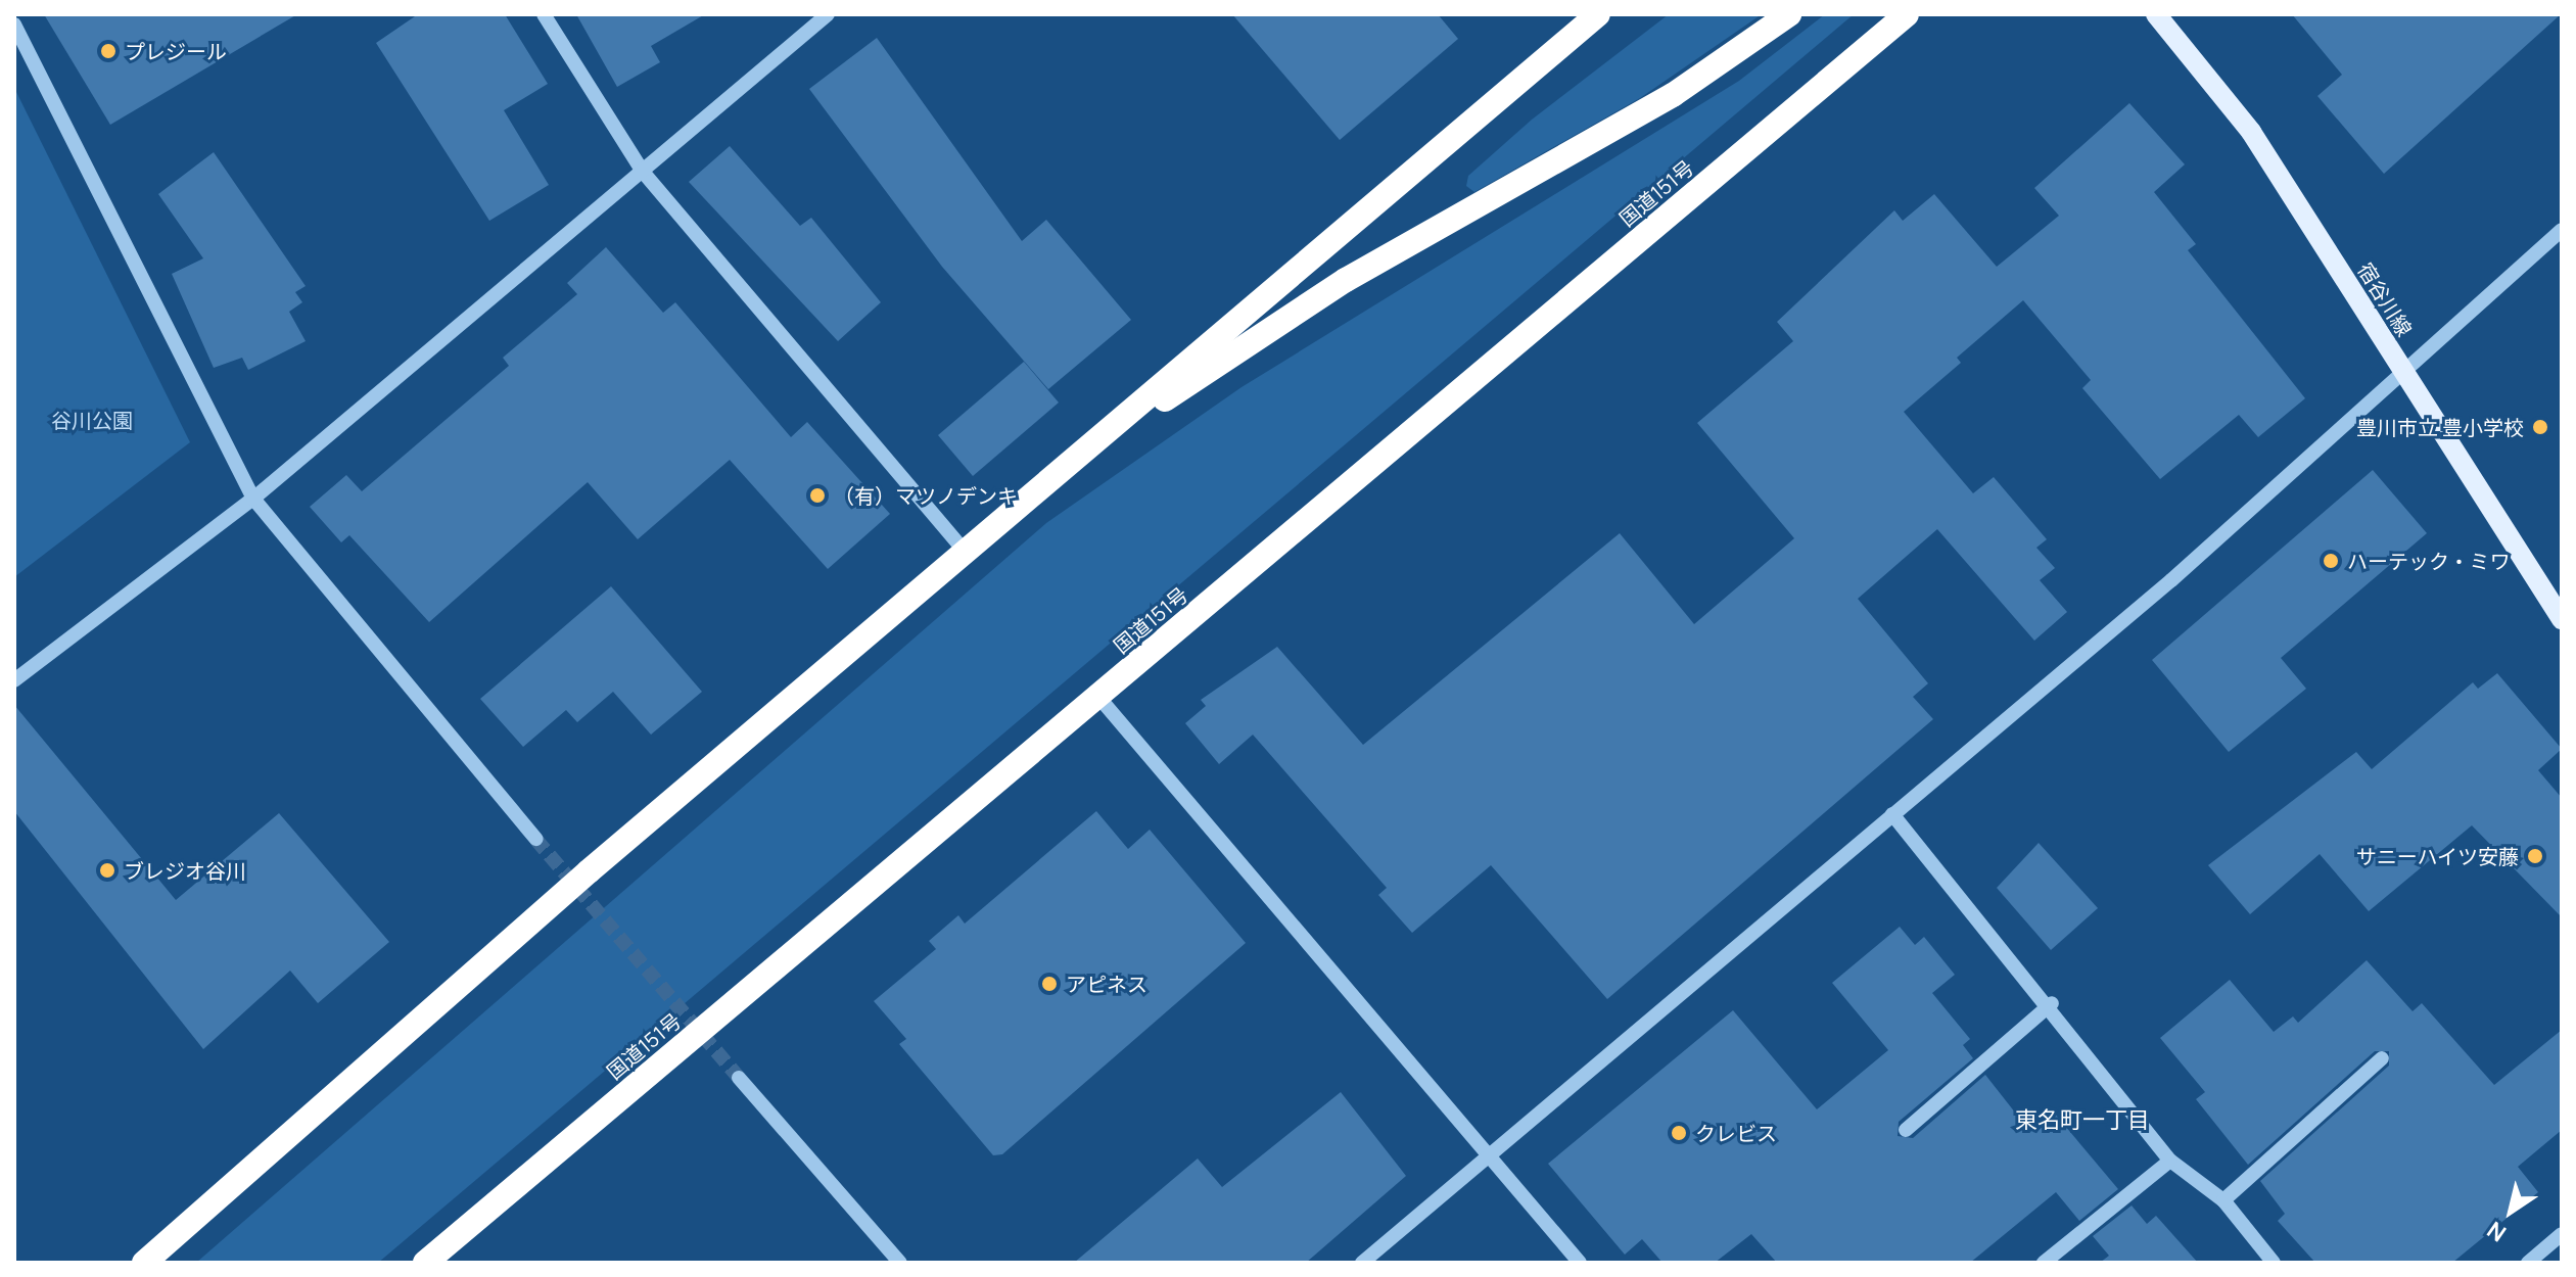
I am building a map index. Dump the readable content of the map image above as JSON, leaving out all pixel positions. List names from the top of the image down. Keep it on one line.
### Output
{"streets":{"highway":["国道151号"],"main road":["宿谷川線"]},"districts":["東名町一丁目"],"parks":["谷川公園"],"places":["プレジール","豊川市立 豊小学校","（有）マツノデンキ","ハーテック・ミワ","サニーハイツ安藤","ブレジオ谷川","アピネス","クレビス"],"north":"bottom left"}
